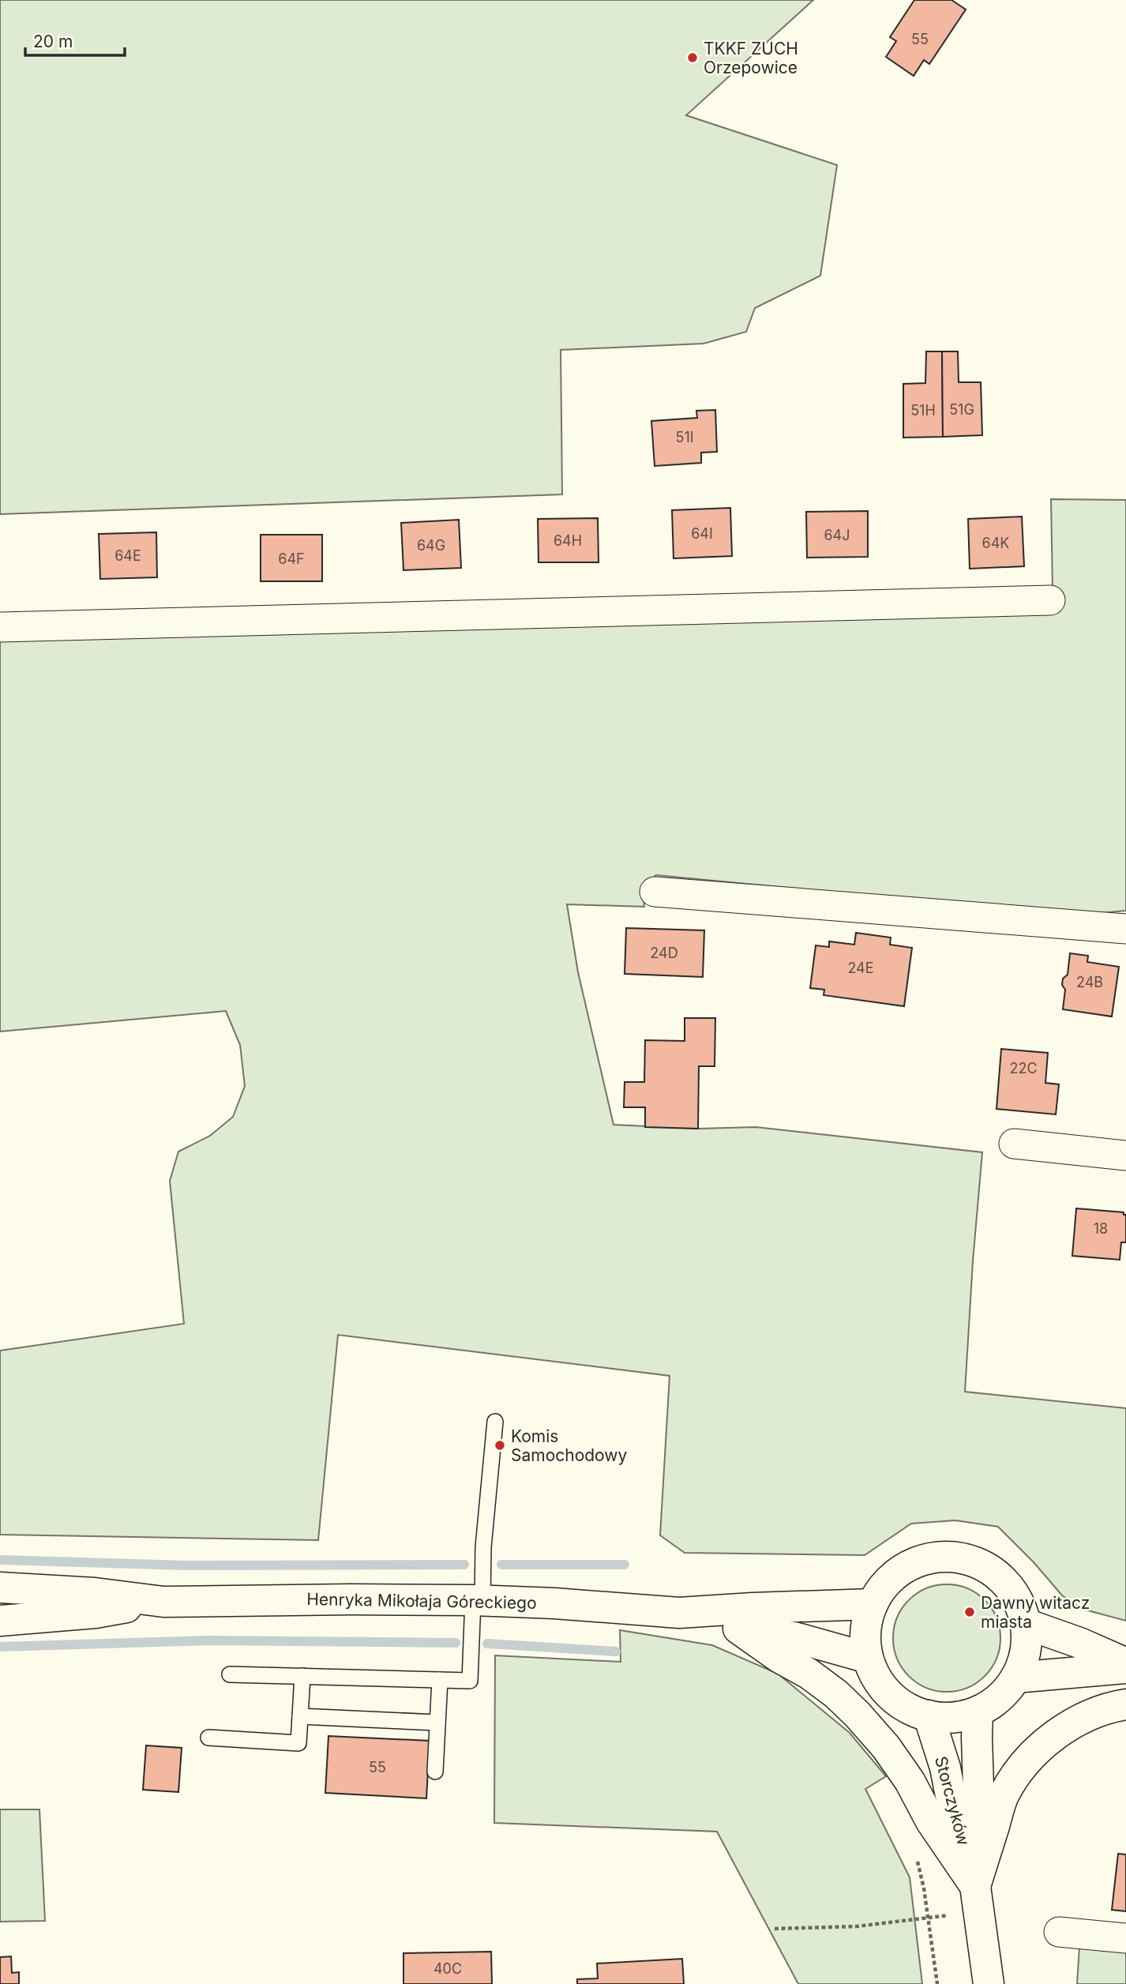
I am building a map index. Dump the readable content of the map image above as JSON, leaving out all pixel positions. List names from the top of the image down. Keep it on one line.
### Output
{"streets":{"main road":["Henryka Mikołaja Góreckiego","Storczyków"]},"crossings":[["Henryka Mikołaja Góreckiego","Storczyków"]],"places":["TKKF ZUCH Orzepowice","Komis Samochodowy","Dawny witacz miasta"],"house_numbers":["55","51G","51H","51I","64I","64J","64H","64K","64G","64E","64F","24D","24E","24B","22C","18","55","40C"],"scale_bar":"20 m"}
